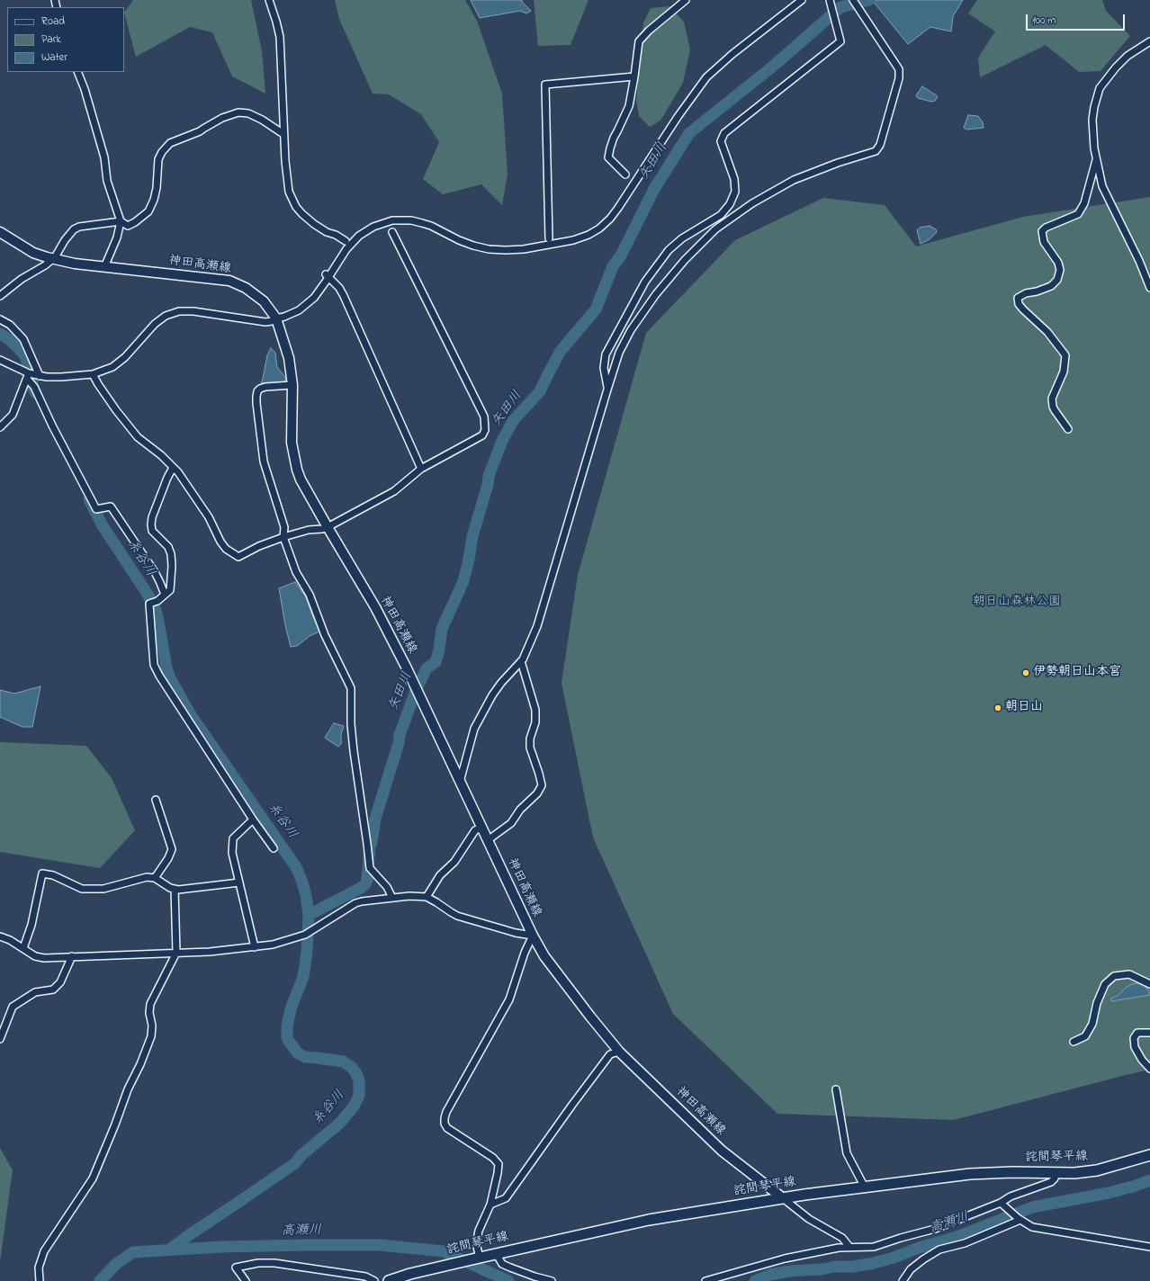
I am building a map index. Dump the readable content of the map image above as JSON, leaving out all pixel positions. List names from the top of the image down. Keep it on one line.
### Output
{"streets":{"main road":["神田高瀬線","詫間琴平線"]},"crossings":[["神田高瀬線","詫間琴平線"]],"water":["矢田川","糸谷川","高瀬川"],"parks":["朝日山森林公園"],"places":["伊勢朝日山本宮","朝日山"],"legend":["Road","Park","Water"],"scale_bar":"100 m"}
